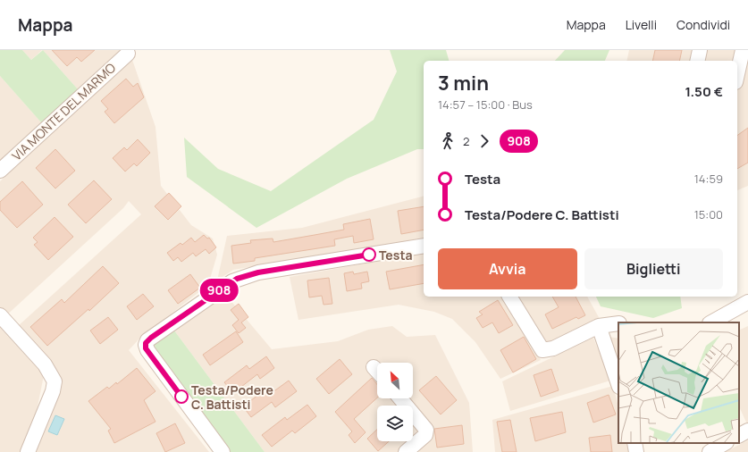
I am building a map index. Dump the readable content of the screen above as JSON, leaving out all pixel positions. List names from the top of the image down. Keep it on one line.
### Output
{"streets":{"street":["VIA MONTE DEL MARMO"]},"places":["Testa","Testa/Podere C. Battisti"],"lines":["bus line 908"],"north":"top left","page":{"header":"Mappa","nav":["Mappa","Livelli","Condividi"],"on_map":"908","heading":["3 min","14:57 – 15:00 · Bus","1.50 €"],"legs":["2","908"],"list":[{"name":"Testa","value":"14:59"},{"name":"Testa/Podere C. Battisti","value":"15:00"}],"buttons":["Avvia","Biglietti"]}}
